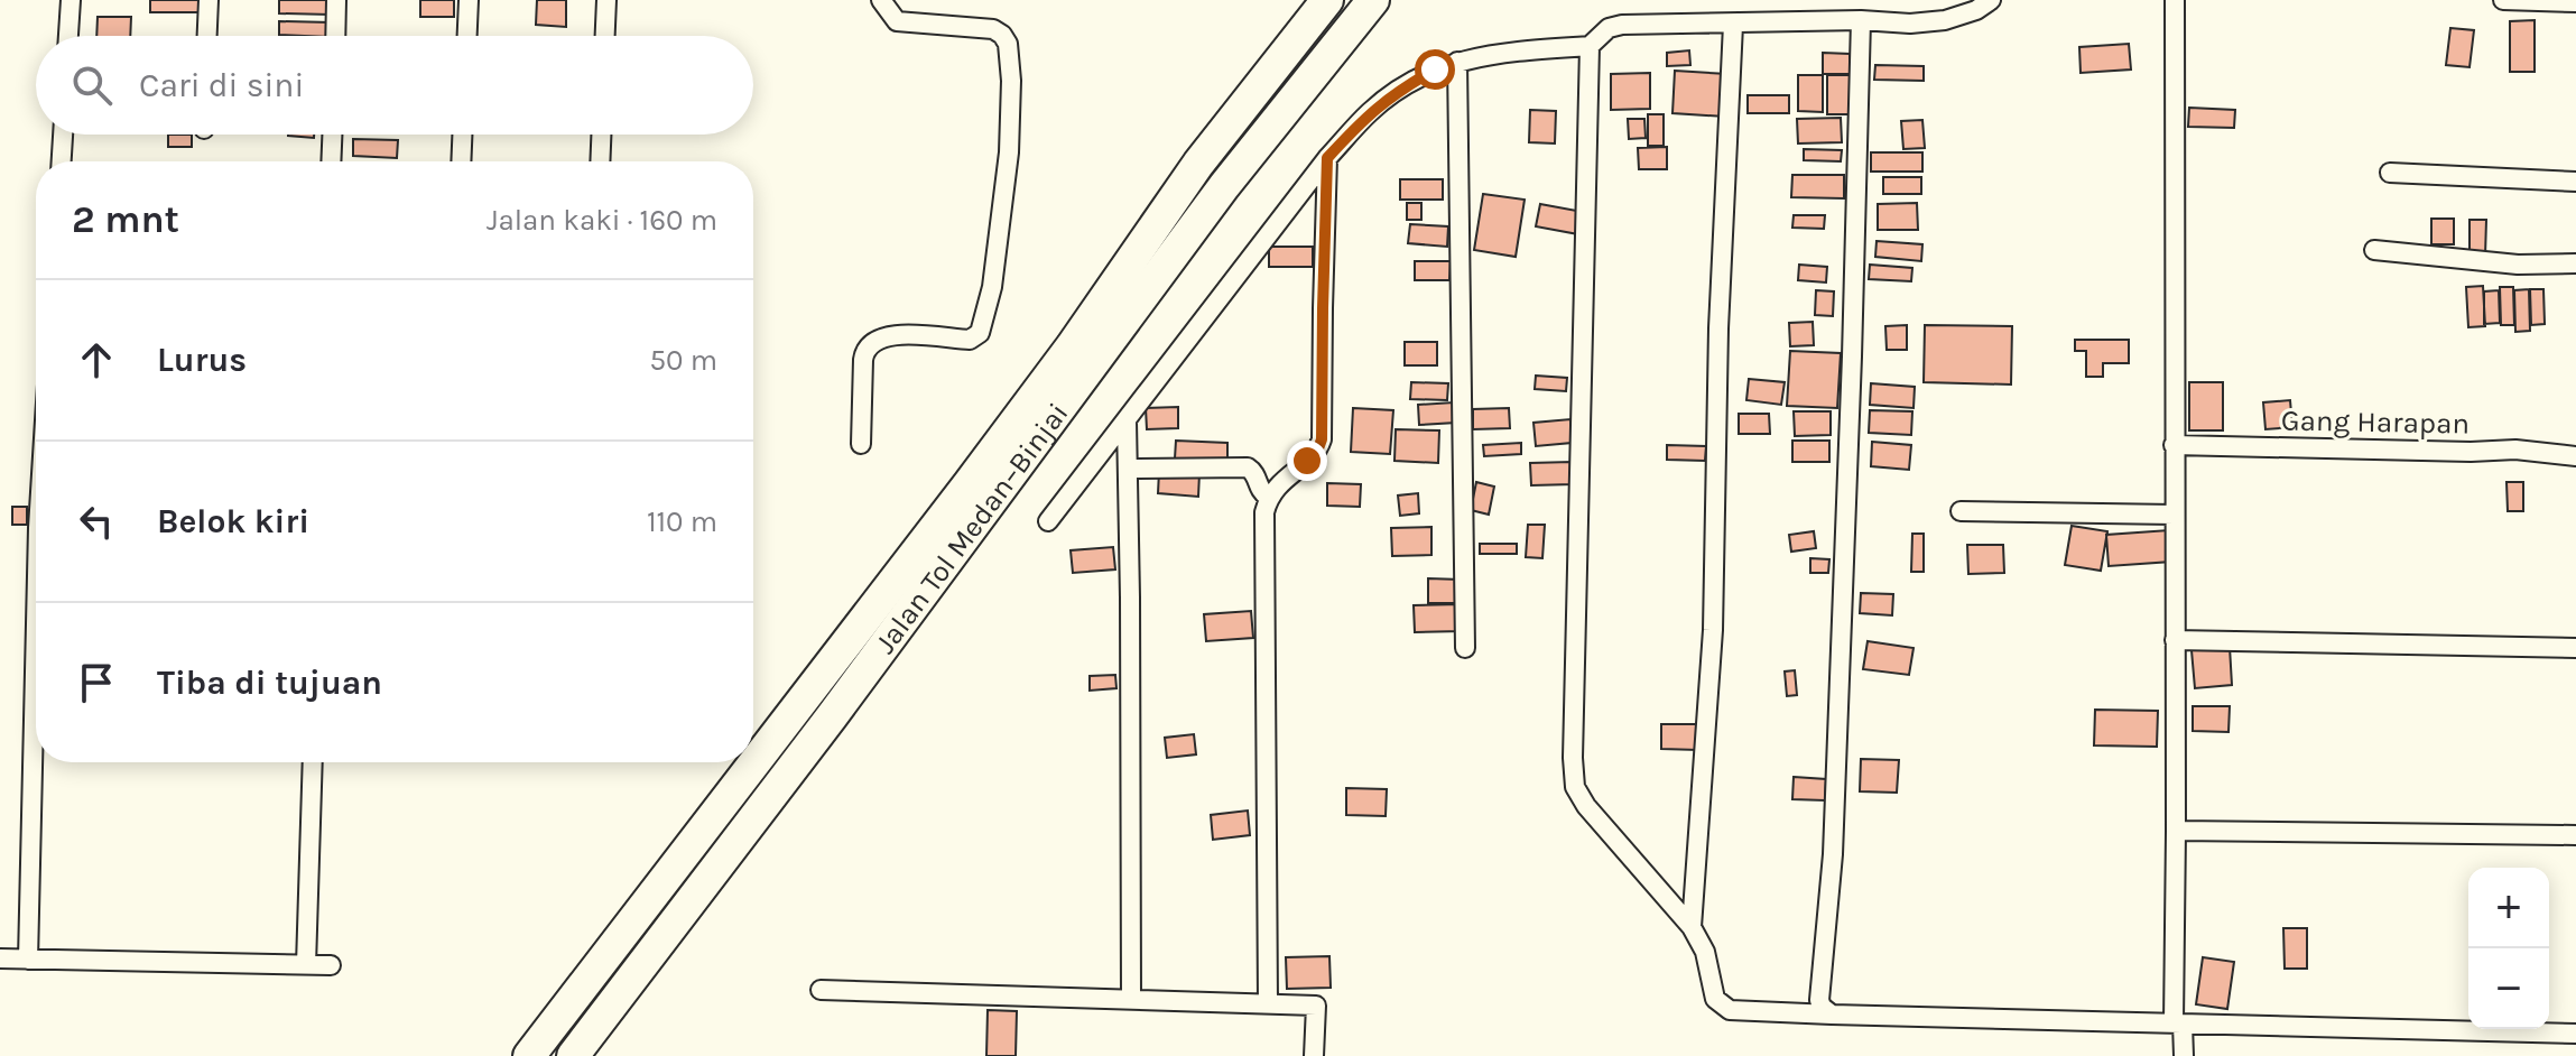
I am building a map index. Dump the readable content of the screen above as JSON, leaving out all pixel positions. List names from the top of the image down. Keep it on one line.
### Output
{"streets":{"highway":["Jalan Tol Medan–Binjai"],"street":["Gang Harapan"]},"page":{"search":"Cari di sini","heading":["2 mnt","Jalan kaki · 160 m"],"list":[["Lurus","50 m"],["Belok kiri","110 m"],"Tiba di tujuan"],"map_buttons":["+","−"]}}
